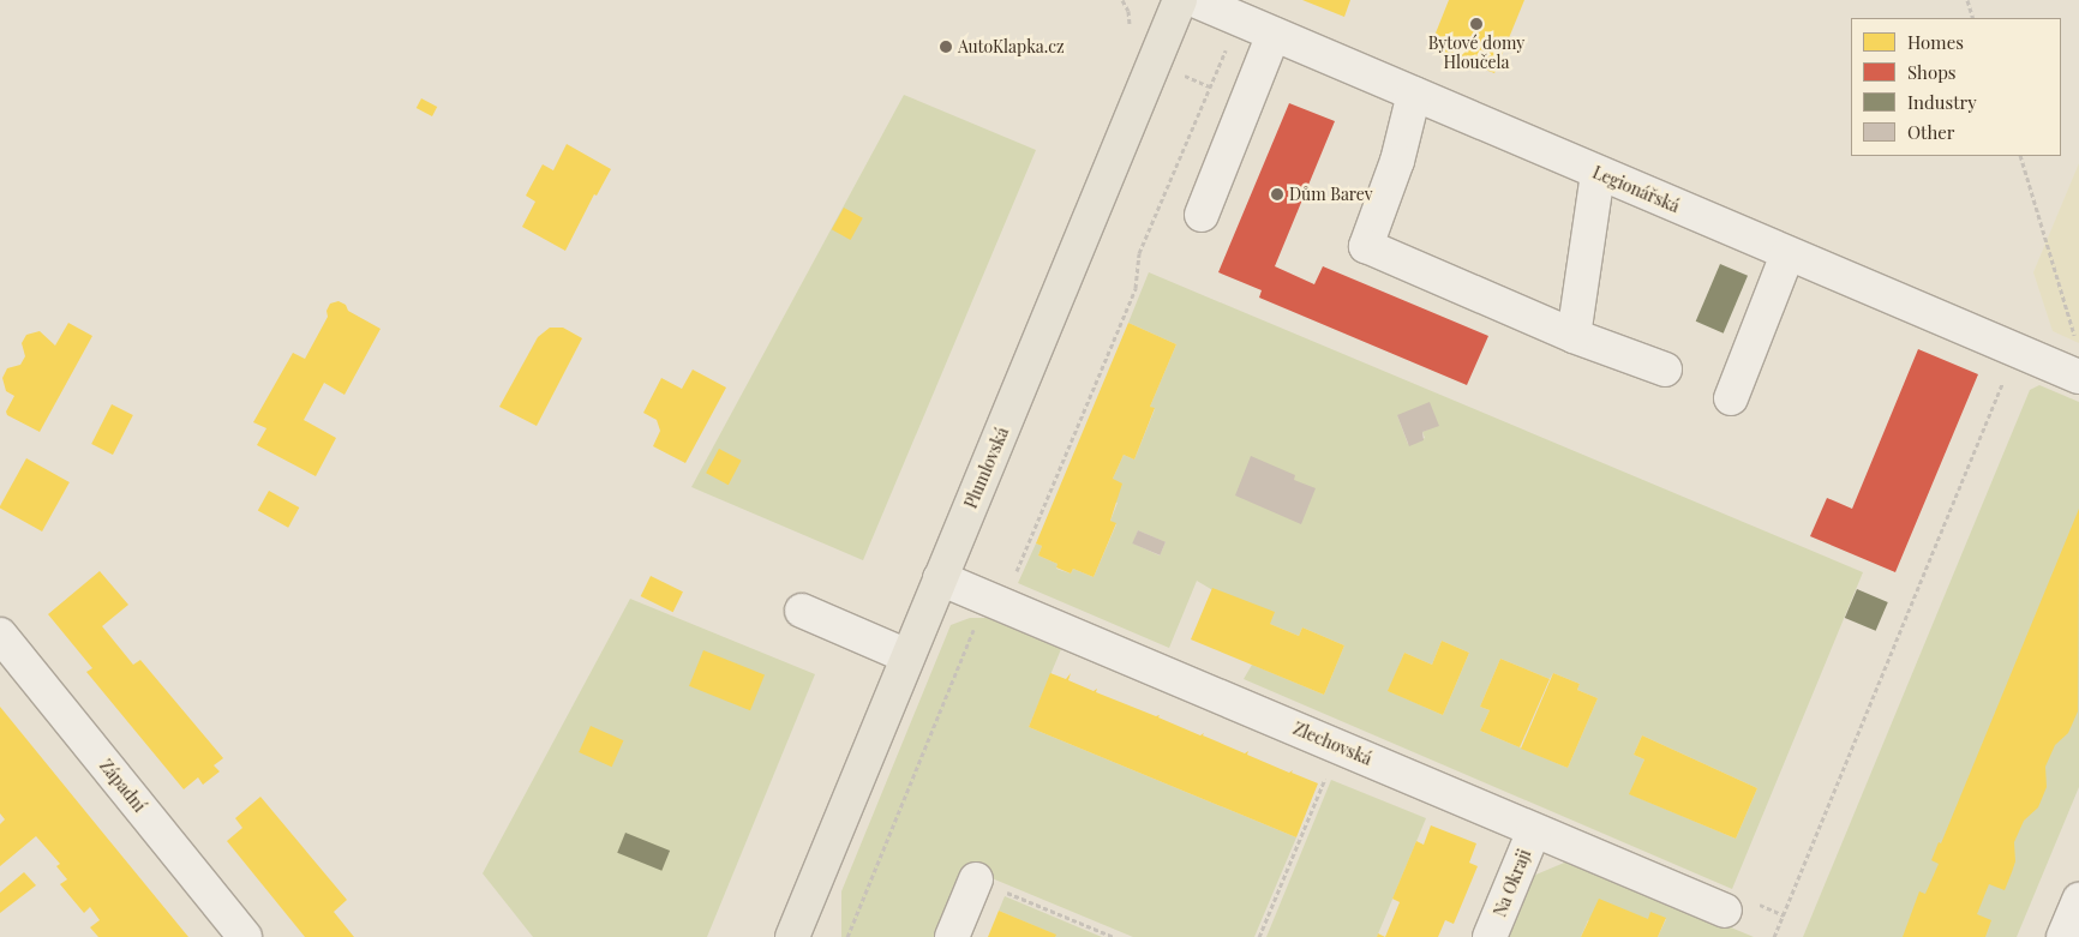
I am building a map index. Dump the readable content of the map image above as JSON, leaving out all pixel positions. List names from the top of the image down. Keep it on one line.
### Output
{"streets":{"main road":["Plumlovská"],"street":["Legionářská","Zlechovská","Západní","Na Okraji"]},"crossings":[["Plumlovská","Zlechovská"],["Zlechovská","Na Okraji"]],"places":["Bytové domy Hloučela","AutoKlapka.cz","Dům Barev"],"legend":["Homes","Shops","Industry","Other"]}
